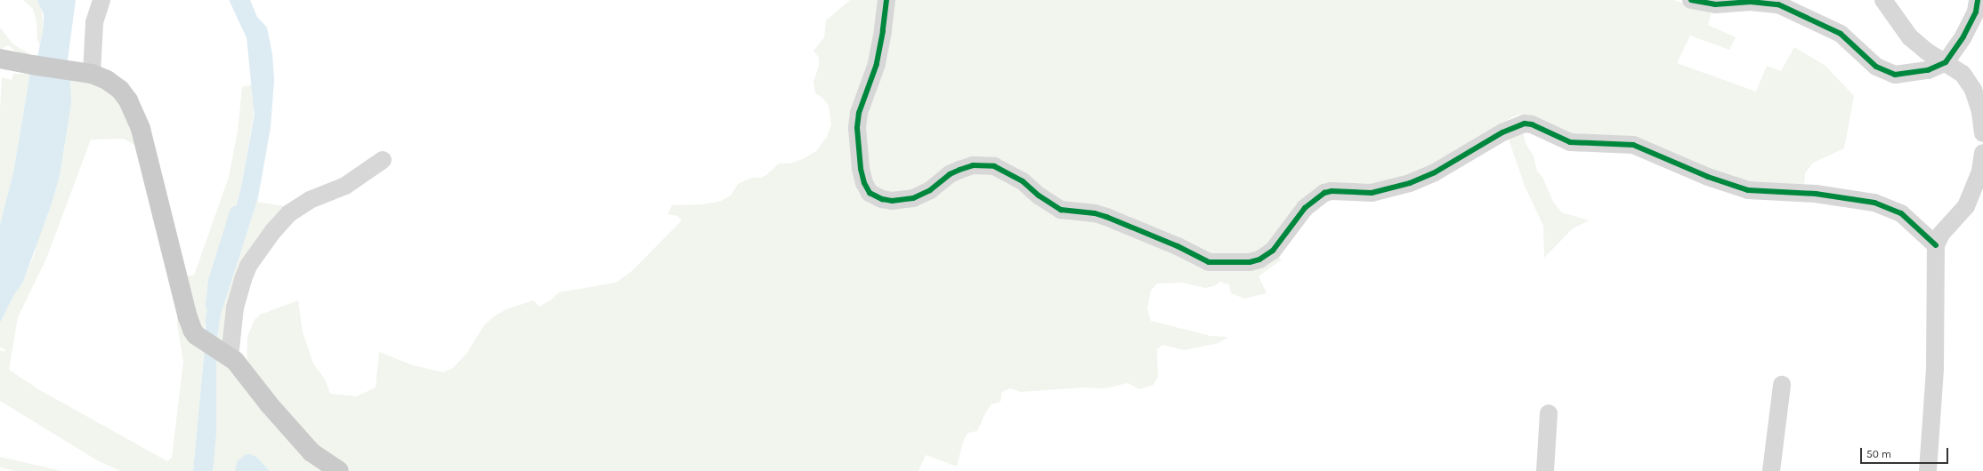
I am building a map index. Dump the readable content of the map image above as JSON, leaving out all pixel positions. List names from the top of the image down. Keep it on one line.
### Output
{"scale_bar":"50 m"}
